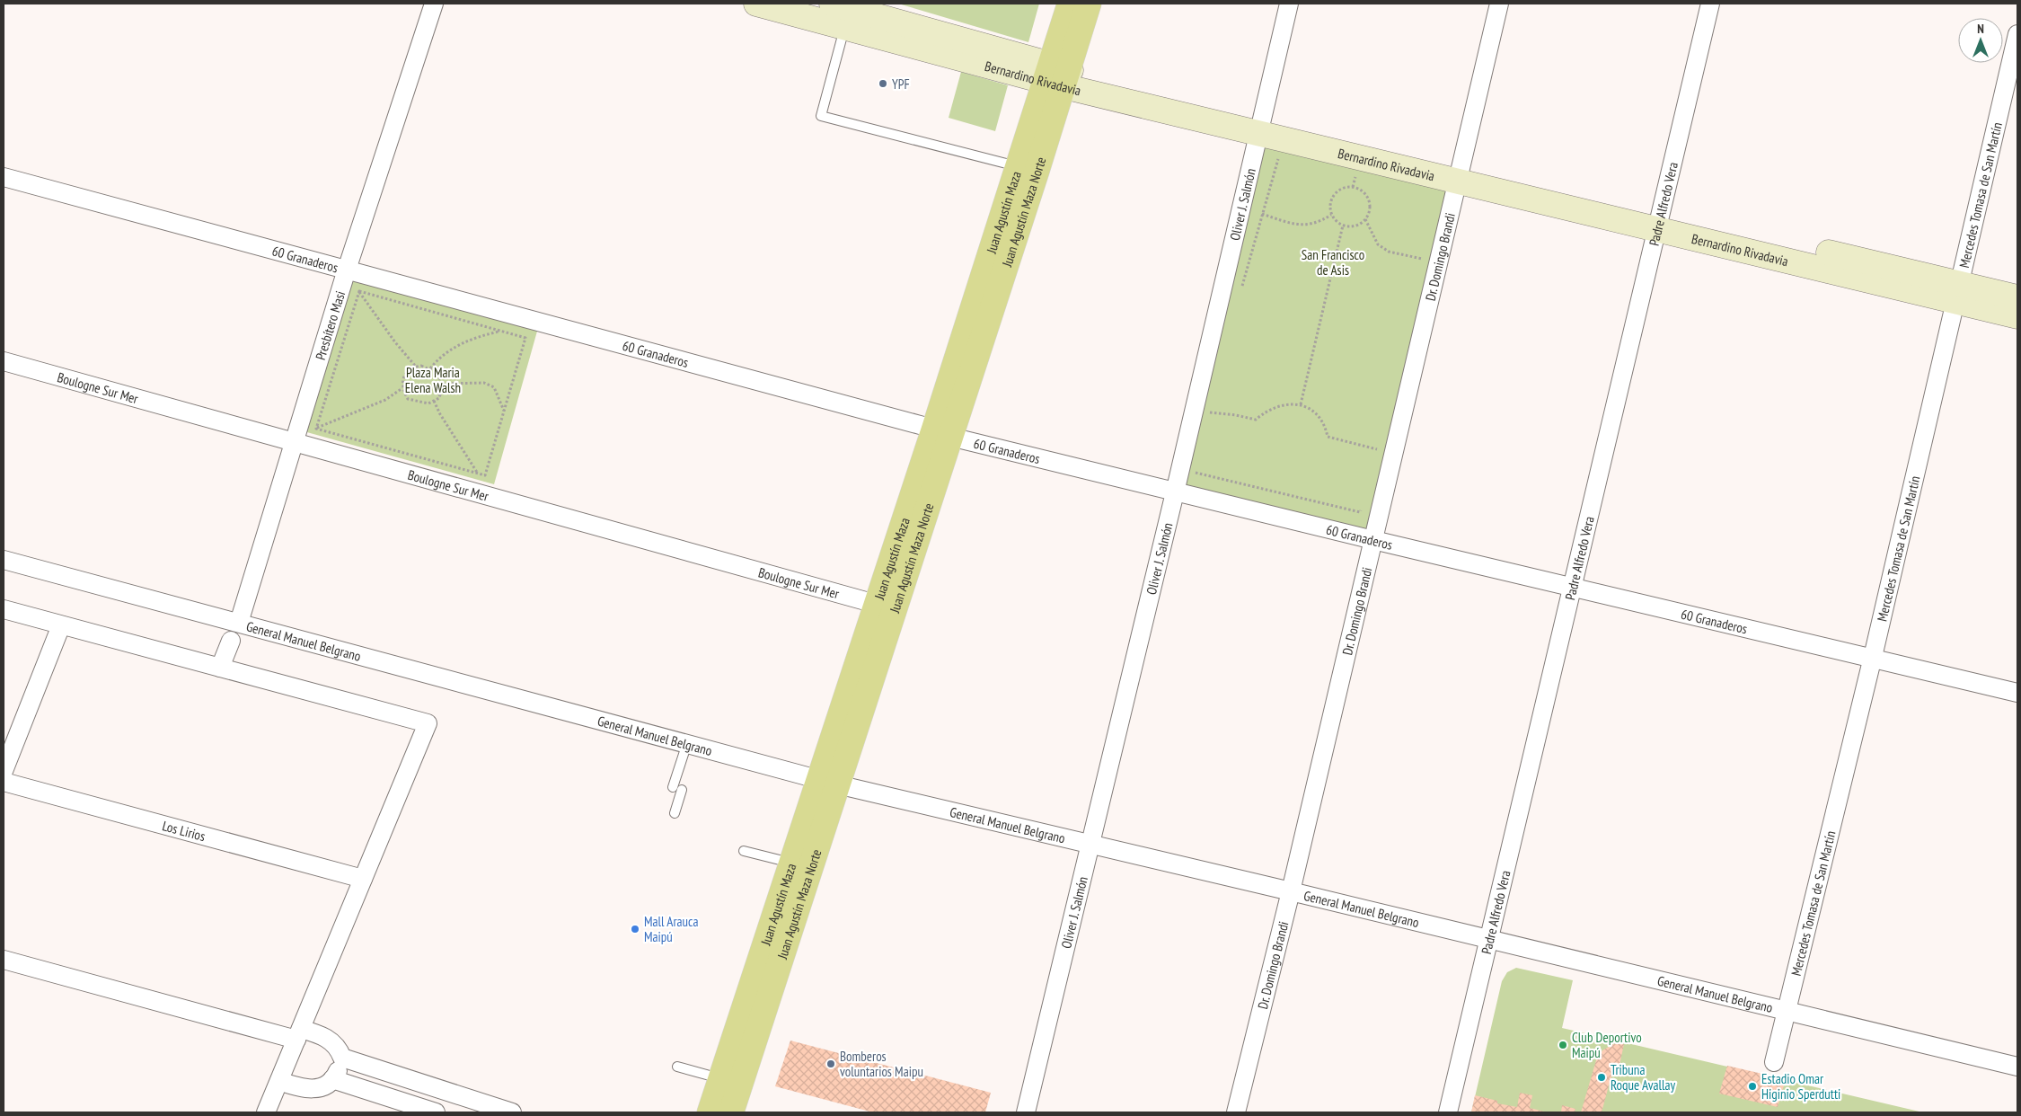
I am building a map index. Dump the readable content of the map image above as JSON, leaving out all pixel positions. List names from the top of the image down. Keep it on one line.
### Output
{"streets":{"main road":["Juan Agustín Maza","Juan Agustín Maza Norte"],"street":["Bernardino Rivadavia","Mercedes Tomasa de San Martín","Oliver J. Salmón","Padre Alfredo Vera","Dr. Domingo Brandi","60 Granaderos","Presbítero Masi","Boulogne Sur Mer","General Manuel Belgrano","Los Lirios"]},"crossings":[["Bernardino Rivadavia","Mercedes Tomasa de San Martín"],["Bernardino Rivadavia","Oliver J. Salmón"],["Bernardino Rivadavia","Padre Alfredo Vera"],["Bernardino Rivadavia","Juan Agustín Maza"],["Bernardino Rivadavia","Juan Agustín Maza Norte"],["Bernardino Rivadavia","Dr. Domingo Brandi"],["Mercedes Tomasa de San Martín","60 Granaderos"],["Mercedes Tomasa de San Martín","General Manuel Belgrano"],["Oliver J. Salmón","60 Granaderos"],["Oliver J. Salmón","General Manuel Belgrano"],["Padre Alfredo Vera","60 Granaderos"],["Padre Alfredo Vera","General Manuel Belgrano"],["Juan Agustín Maza","Juan Agustín Maza Norte"],["Juan Agustín Maza","60 Granaderos"],["Juan Agustín Maza","General Manuel Belgrano"],["Juan Agustín Maza Norte","60 Granaderos"],["Juan Agustín Maza Norte","Boulogne Sur Mer"],["Juan Agustín Maza Norte","General Manuel Belgrano"],["Dr. Domingo Brandi","60 Granaderos"],["Dr. Domingo Brandi","General Manuel Belgrano"],["60 Granaderos","Presbítero Masi"],["Presbítero Masi","Boulogne Sur Mer"],["Presbítero Masi","General Manuel Belgrano"]],"parks":["San Francisco de Asis","Plaza Maria Elena Walsh"],"places":["YPF","Mall Arauca Maipú","Club Deportivo Maipú","Bomberos voluntarios Maipu","Tribuna Roque Avallay","Estadio Omar Higinio Sperdutti"],"north":"top"}
